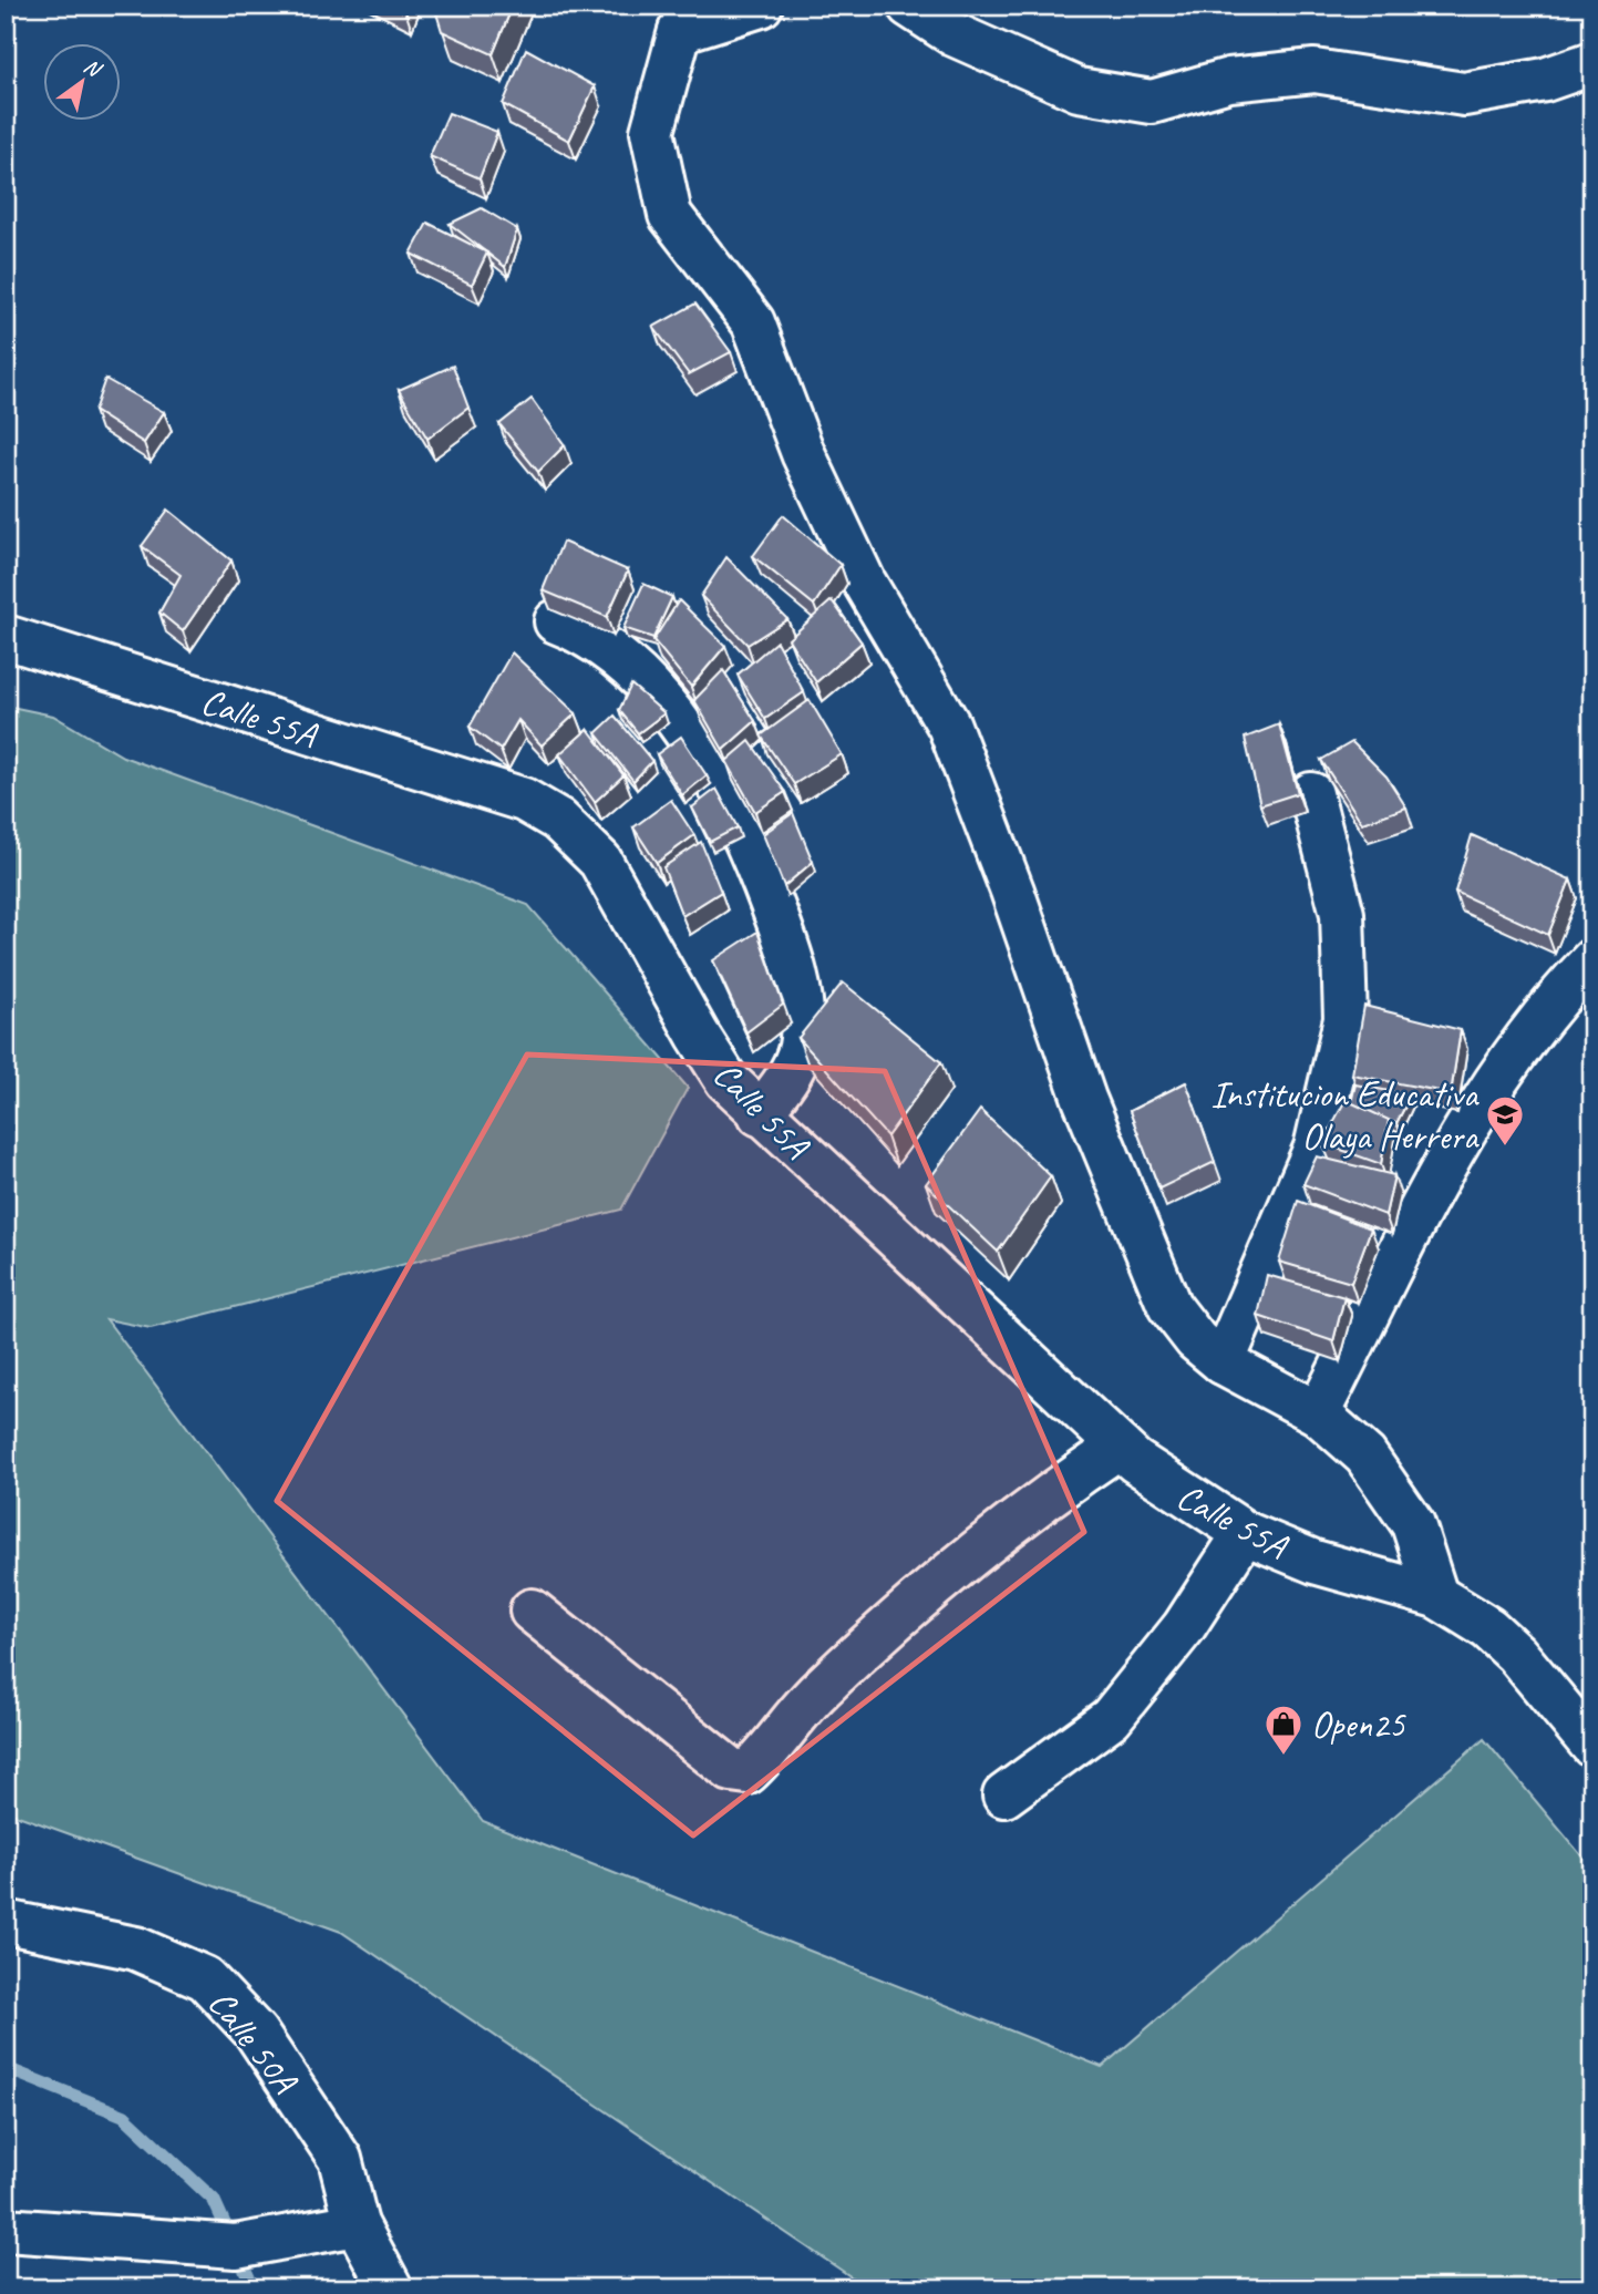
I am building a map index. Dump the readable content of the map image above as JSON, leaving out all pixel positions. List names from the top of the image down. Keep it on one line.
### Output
{"streets":{"street":["Calle 55A","Calle 50A"]},"places":{"school or university":["Institucion Educativa Olaya Herrera"],"shop":["Open25"]},"north":"top right"}
